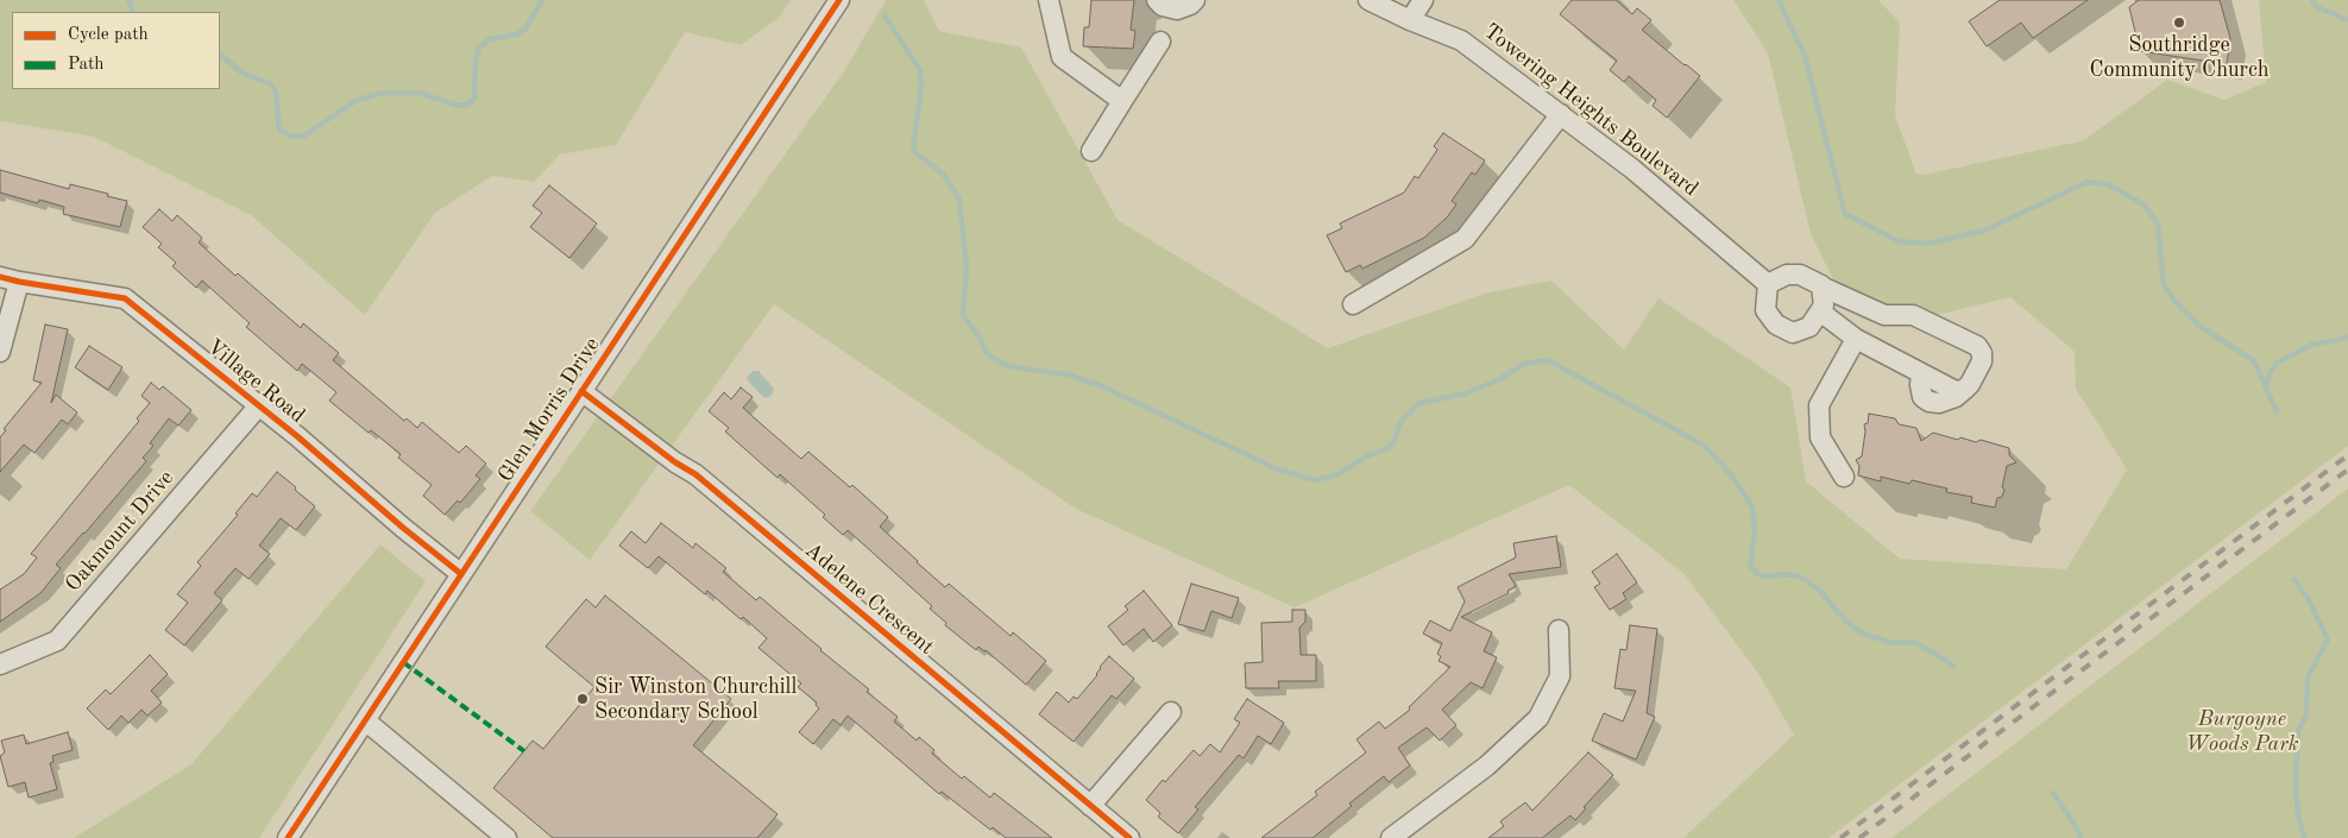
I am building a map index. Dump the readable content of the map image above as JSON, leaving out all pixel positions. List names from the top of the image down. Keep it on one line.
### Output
{"streets":{"street":["Towering Heights Boulevard","Village Road","Glen Morris Drive","Oakmount Drive","Adelene Crescent"]},"crossings":[["Village Road","Glen Morris Drive"],["Village Road","Oakmount Drive"],["Glen Morris Drive","Adelene Crescent"]],"parks":["Burgoyne Woods Park"],"places":["Southridge Community Church","Sir Winston Churchill Secondary School"],"legend":["Cycle path","Path"]}
